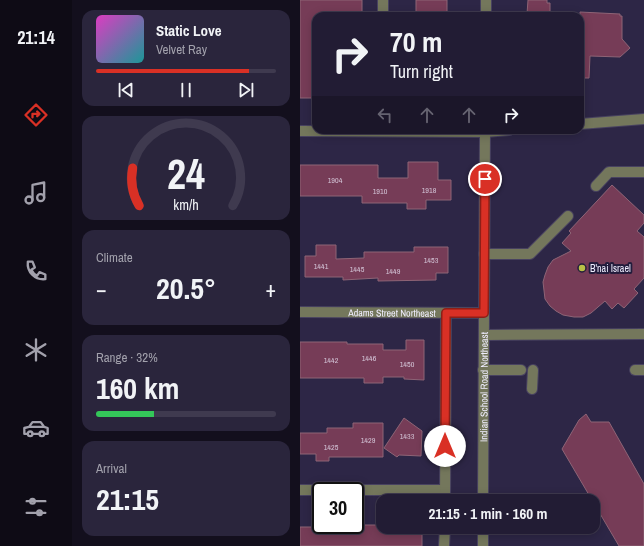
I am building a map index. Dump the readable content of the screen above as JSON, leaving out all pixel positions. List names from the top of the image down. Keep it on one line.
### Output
{"streets":{"street":["Adams Street Northeast","Indian School Road Northeast"]},"crossings":[["Adams Street Northeast","Indian School Road Northeast"]],"places":["B'nai Israel"],"house_numbers":["1904","1918","1910","1453","1441","1445","1449","1446","1442","1450","1433","1429","1425"],"page":{"tabs":"21:14","turn":["70 m","Turn right"],"song":["Static Love","Velvet Ray"],"tile":["Climate",["Range · 32%","160 km"],["Arrival","21:15"]],"heat":["−","20.5°","+"],"limit":"30","trip":"21:15 · 1 min · 160 m","gauge":["24","km/h"]}}
